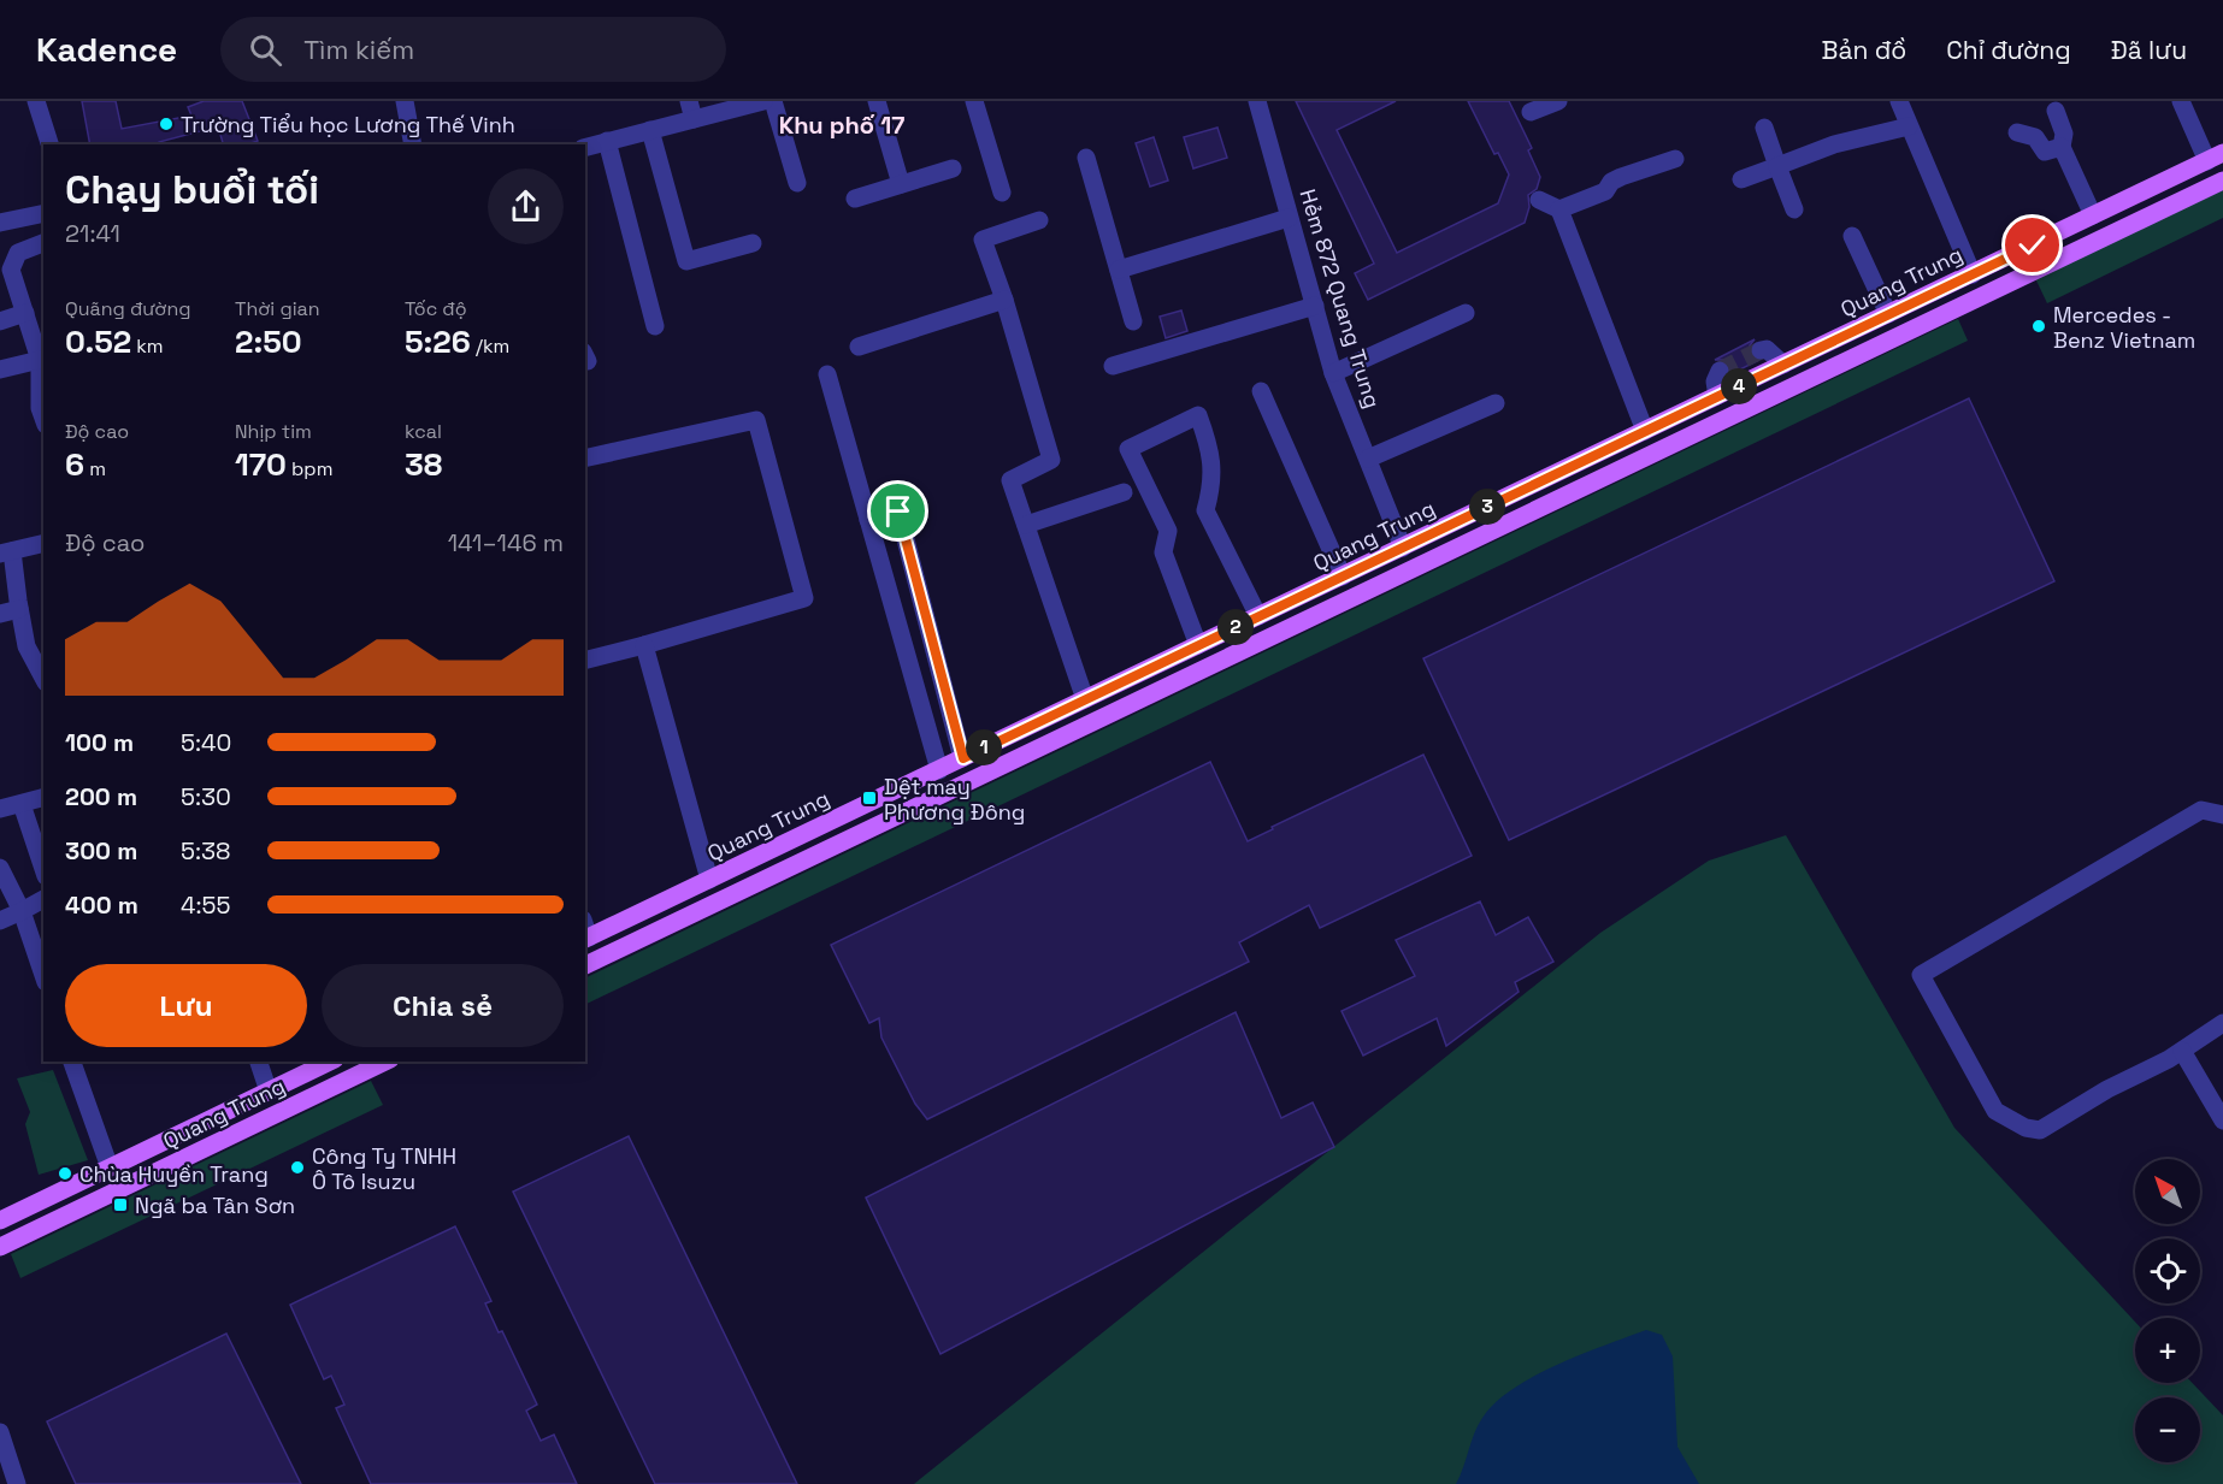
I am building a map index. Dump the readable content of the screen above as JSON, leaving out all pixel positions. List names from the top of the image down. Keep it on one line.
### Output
{"streets":{"main road":["Quang Trung"],"street":["Hẻm 872 Quang Trung"]},"crossings":[["Quang Trung","Hẻm 872 Quang Trung"]],"districts":["Khu phố 17"],"places":{"other":["Trường Tiểu học Lương Thế Vinh","Mercedes - Benz Vietnam","Công Ty TNHH Ô Tô Isuzu","Chùa Huyền Trang"],"transit":["Dệt may Phương Đông","Ngã ba Tân Sơn"]},"north":"top left","page":{"header":"Kadence","search":"Tìm kiếm","nav":["Bản đồ","Chỉ đường","Đã lưu"],"heading":["Chạy buổi tối","21:41"],"stats":[["Quãng đường","0.52 km"],["Thời gian","2:50"],["Tốc độ","5:26 /km"],["Độ cao","6 m"],["Nhịp tim","170 bpm"],["kcal","38"]],"pins":["4","3","2","1"],"chart":["Độ cao","141–146 m"],"list":[{"name":"100 m","note":"5:40"},{"name":"200 m","note":"5:30"},{"name":"300 m","note":"5:38"},{"name":"400 m","note":"4:55"}],"buttons":["Lưu","Chia sẻ"],"map_buttons":["+","−"]}}
